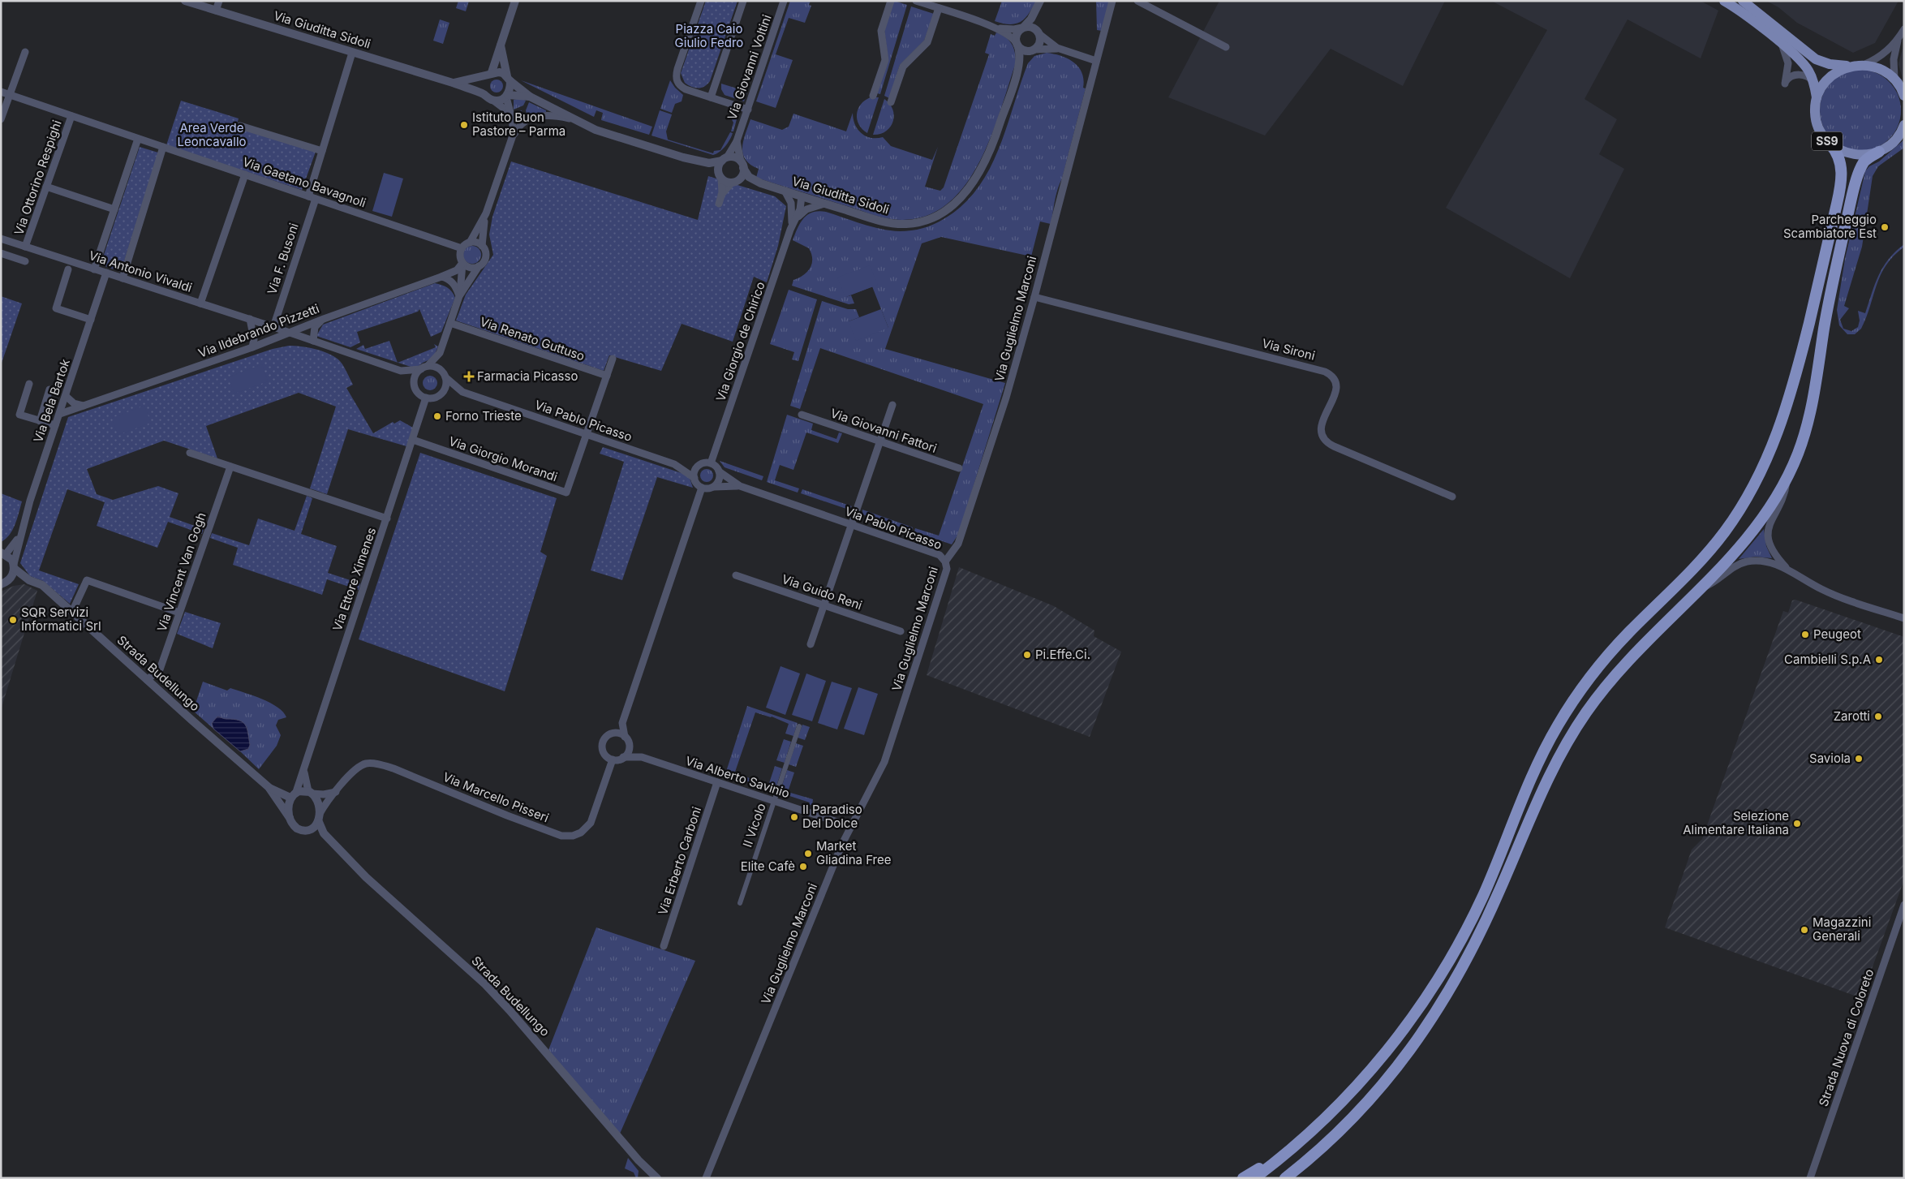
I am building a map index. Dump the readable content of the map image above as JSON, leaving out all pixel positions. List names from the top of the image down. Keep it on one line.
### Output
{"streets":{"main road":["SS9"],"street":["Via Giuditta Sidoli","Via Giovanni Voltini","Via Ottorino Respighi","Via Gaetano Bavagnoli","Via F. Busoni","Via Antonio Vivaldi","Via Guglielmo Marconi","Via Ildebrando Pizzetti","Via Renato Guttuso","Via Giorgio de Chirico","Via Sironi","Via Bela Bartok","Via Pablo Picasso","Via Giovanni Fattori","Via Giorgio Morandi","Via Vincent Van Gogh","Via Ettore Ximenes","Via Guido Reni","Strada Budellungo","Via Alberto Savinio","Via Marcello Pisseri","Il Vicolo","Via Erberto Carboni","Strada Nuova di Coloreto"]},"crossings":[["Via Giuditta Sidoli","Via Giovanni Voltini"],["Via Giuditta Sidoli","Via F. Busoni"],["Via Giuditta Sidoli","Via Giorgio de Chirico"],["Via Ottorino Respighi","Via Gaetano Bavagnoli"],["Via Ottorino Respighi","Via Antonio Vivaldi"],["Via Gaetano Bavagnoli","Via F. Busoni"],["Via Gaetano Bavagnoli","Via Ildebrando Pizzetti"],["Via F. Busoni","Via Antonio Vivaldi"],["Via F. Busoni","Via Pablo Picasso"],["Via Antonio Vivaldi","Via Bela Bartok"],["Via Antonio Vivaldi","Via Pablo Picasso"],["Via Guglielmo Marconi","Via Sironi"],["Via Guglielmo Marconi","Via Pablo Picasso"],["Via Guglielmo Marconi","Via Alberto Savinio"],["Via Ildebrando Pizzetti","Via Bela Bartok"],["Via Ildebrando Pizzetti","Via Pablo Picasso"],["Via Renato Guttuso","Via Giorgio Morandi"],["Via Giorgio de Chirico","Via Pablo Picasso"],["Via Pablo Picasso","Via Giorgio Morandi"],["Via Pablo Picasso","Via Ettore Ximenes"],["Via Giorgio Morandi","Via Ettore Ximenes"],["Via Vincent Van Gogh","Strada Budellungo"],["Via Ettore Ximenes","Strada Budellungo"],["Via Ettore Ximenes","Via Marcello Pisseri"],["Strada Budellungo","Via Marcello Pisseri"],["Via Alberto Savinio","Il Vicolo"],["Via Alberto Savinio","Via Erberto Carboni"]],"parks":["Piazza Caio Giulio Fedro","Area Verde Leoncavallo"],"places":{"other":["Istituto Buon Pastore – Parma","Parcheggio Scambiatore Est","Forno Trieste","SQR Servizi Informatici Srl","Peugeot","Pi.Effe.Ci.","Cambielli S.p.A","Zarotti","Saviola","Il Paradiso Del Dolce","Selezione Alimentare Italiana","Market Gliadina Free","Elite Cafè","Magazzini Generali"],"health":["Farmacia Picasso"]}}
